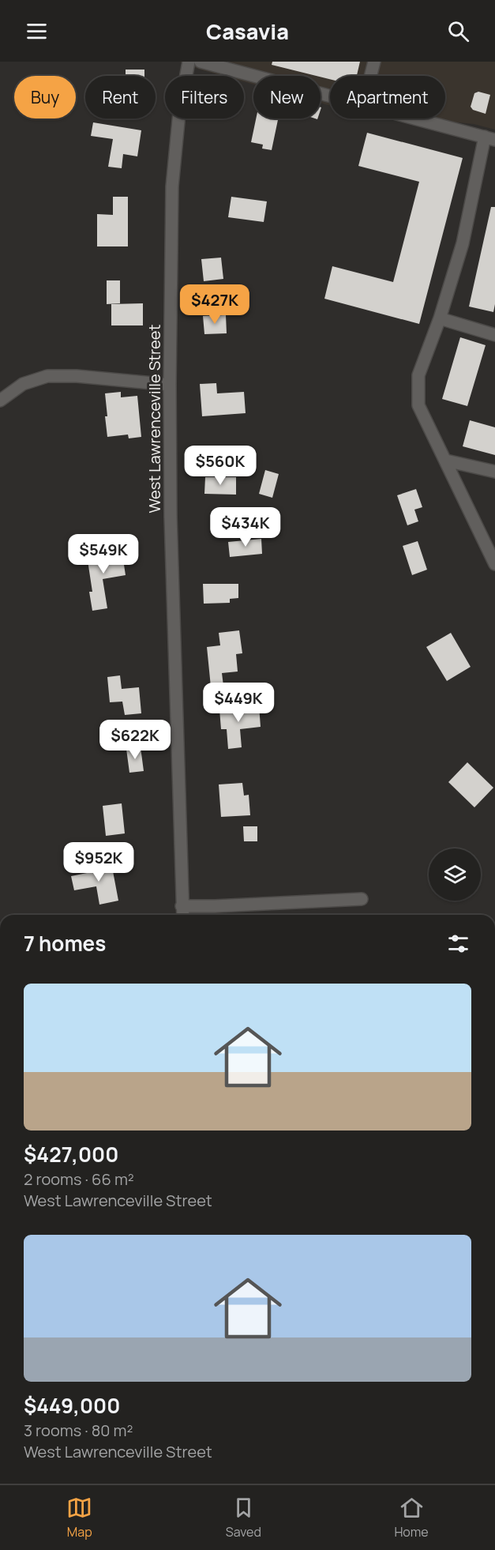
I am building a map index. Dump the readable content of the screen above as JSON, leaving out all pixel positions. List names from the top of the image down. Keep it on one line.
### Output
{"streets":{"street":["West Lawrenceville Street"]},"page":{"header":"Casavia","chip":["Buy","Rent","Filters","New","Apartment"],"price":["$427K","$560K","$434K","$549K","$449K","$622K","$952K"],"heading":"7 homes","list":[{"name":"$427,000","note":"2 rooms · 66 m² · West Lawrenceville Street"},{"name":"$449,000","note":"3 rooms · 80 m² · West Lawrenceville Street"}],"tabs":["Map","Saved","Home"]}}
